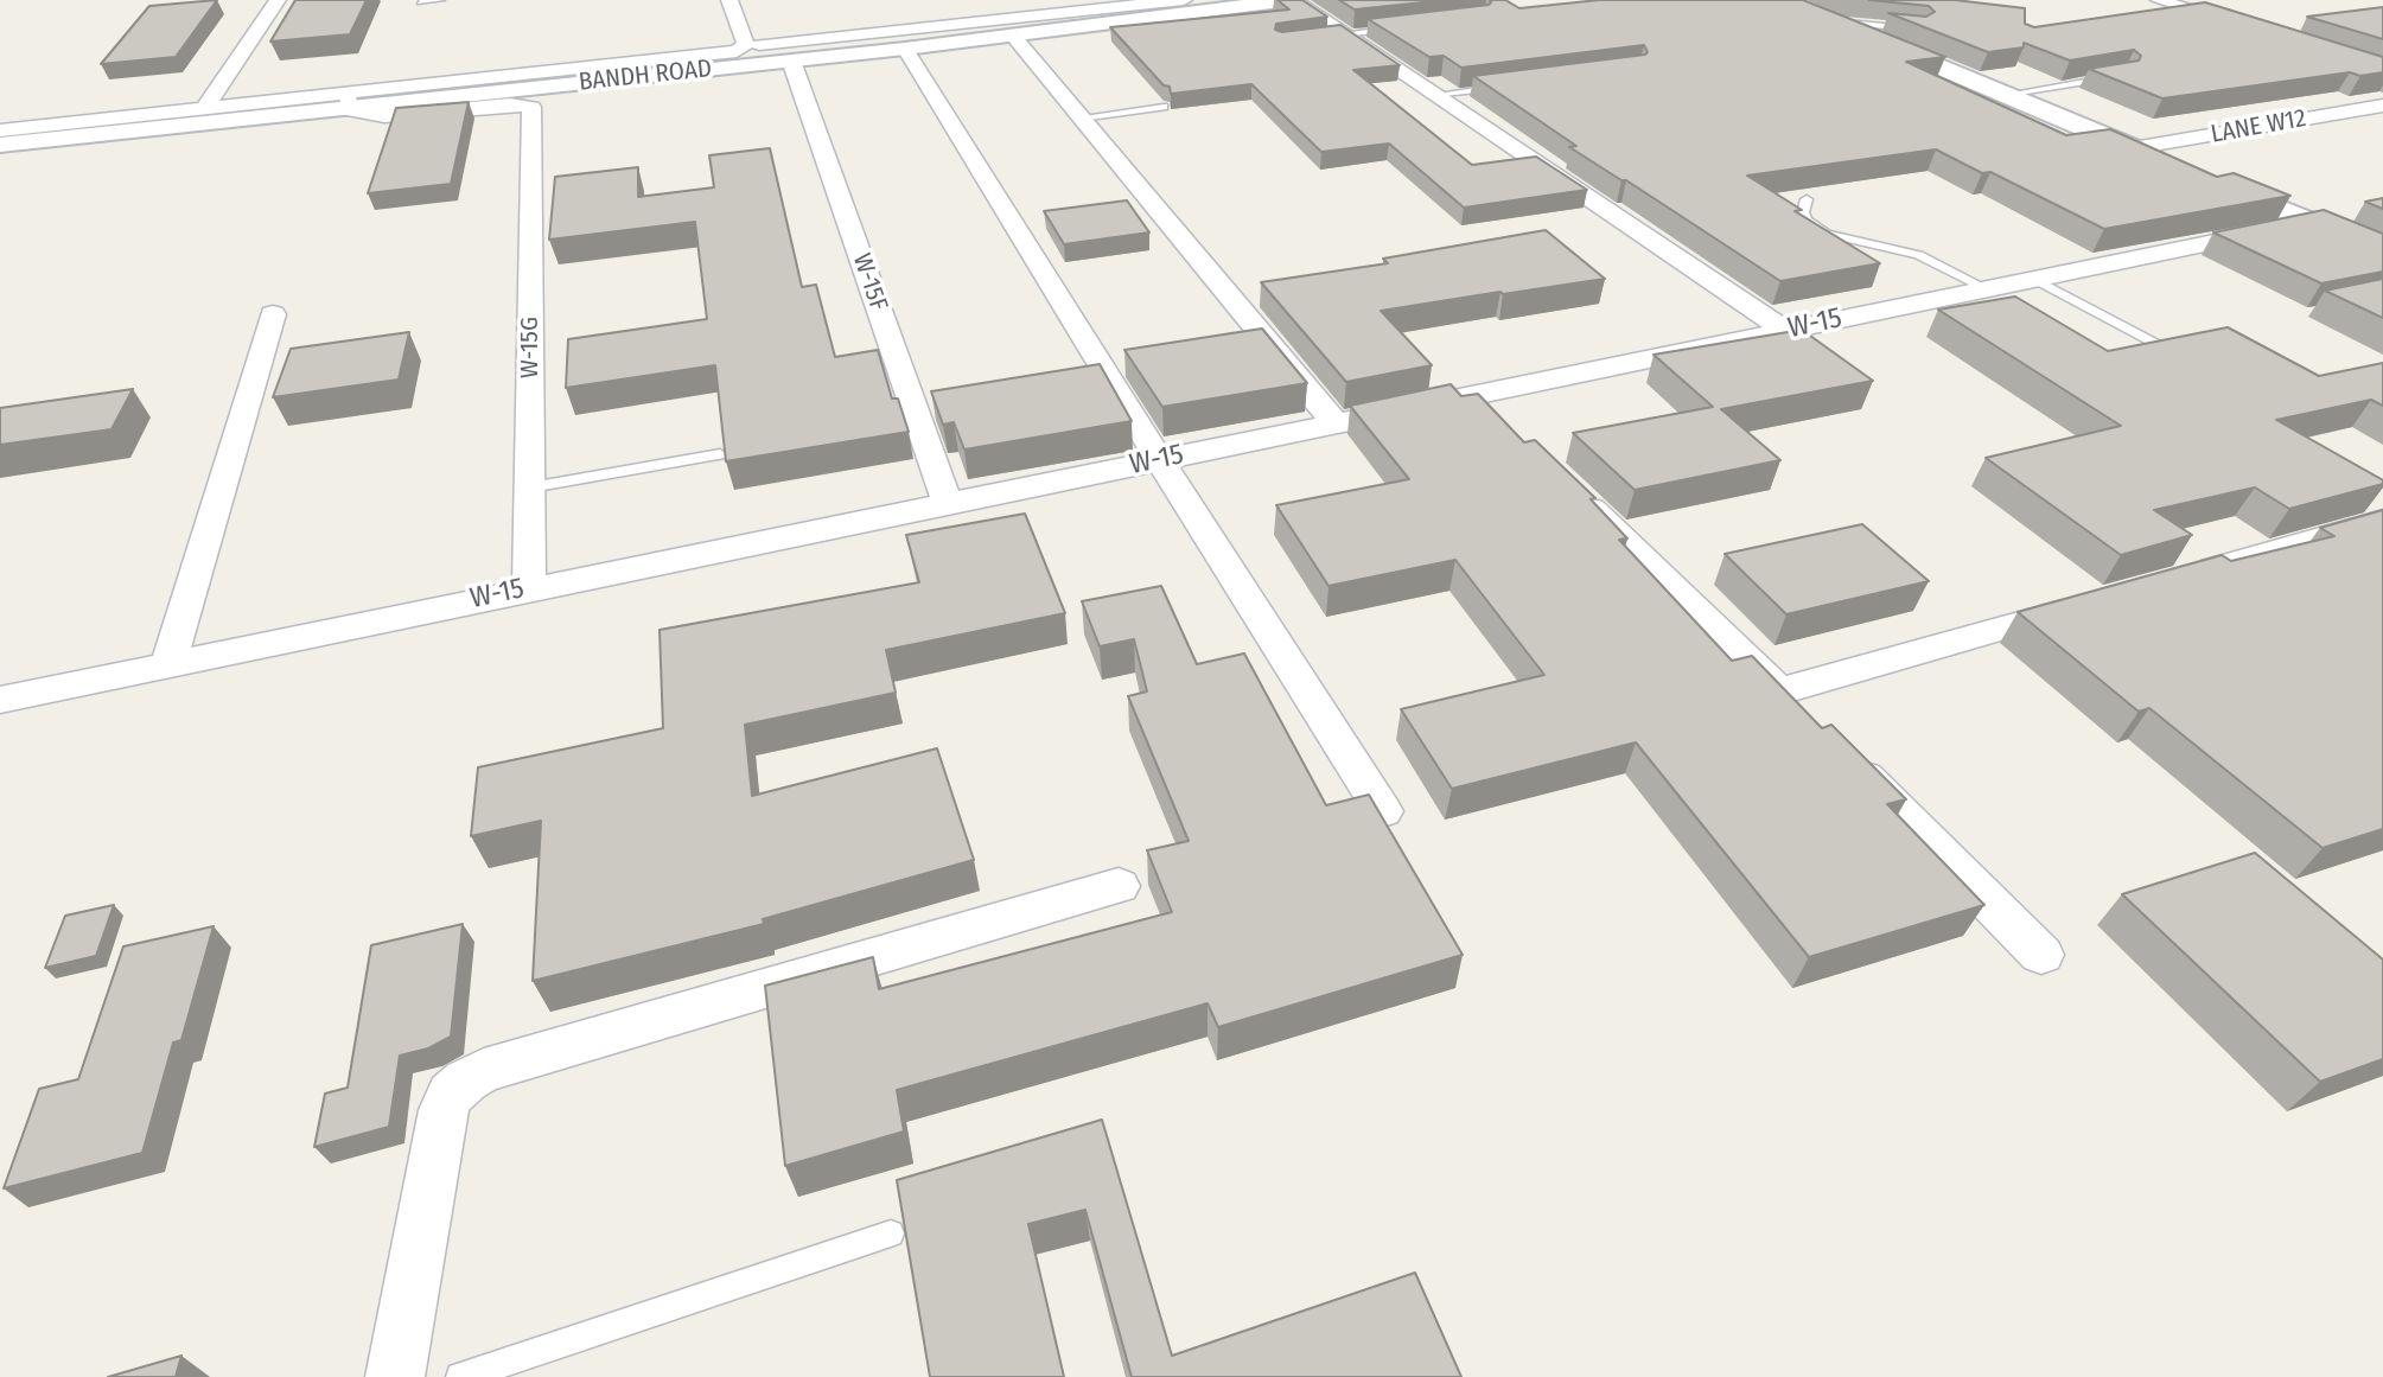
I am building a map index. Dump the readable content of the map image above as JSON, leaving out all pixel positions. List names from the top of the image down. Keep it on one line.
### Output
{"streets":{"street":["BANDH ROAD","LANE W12","W-15F","W-15","W-15G"]},"crossings":[["BANDH ROAD","W-15F"],["BANDH ROAD","W-15G"],["W-15F","W-15"],["W-15","W-15G"]]}
